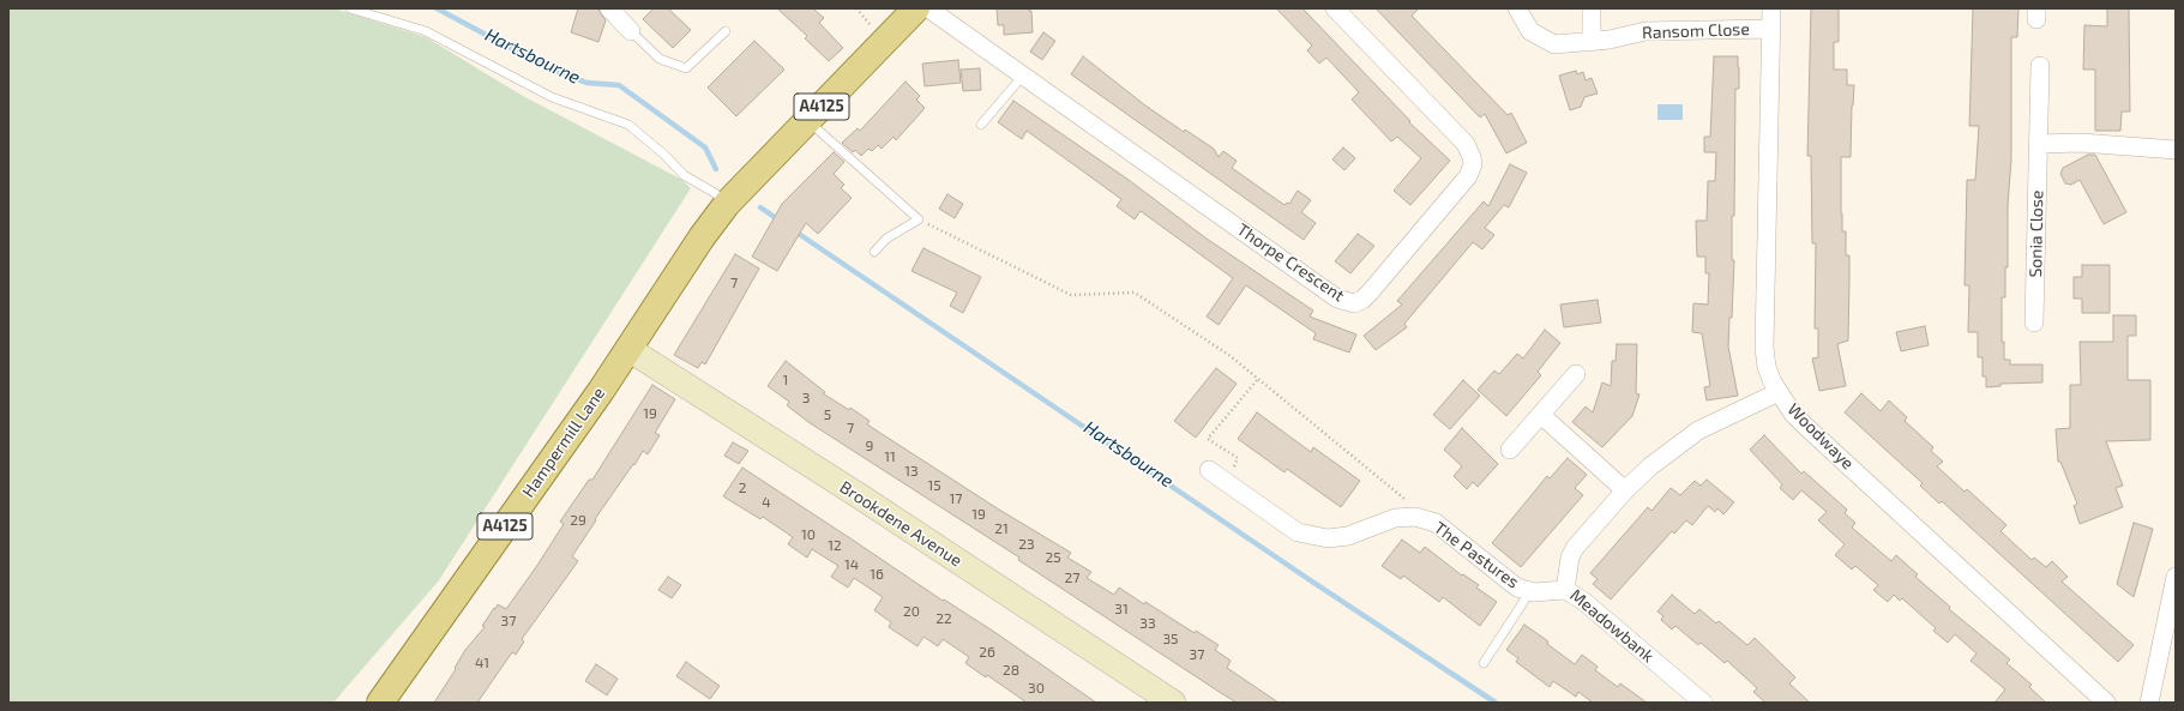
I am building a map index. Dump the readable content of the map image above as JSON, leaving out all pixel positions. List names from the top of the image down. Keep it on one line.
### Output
{"streets":{"main road":["A4125","Hampermill Lane","Brookdene Avenue"],"street":["Ransom Close","Sonia Close","Thorpe Crescent","Woodwaye","The Pastures","Meadowbank"]},"crossings":[["Ransom Close","Woodwaye"],["A4125","Hampermill Lane"],["Woodwaye","Meadowbank"],["Hampermill Lane","Brookdene Avenue"],["The Pastures","Meadowbank"]],"water":["Hartsbourne"],"house_numbers":["7","1","3","19","5","7","9","11","13","15","2","17","4","19","29","21","10","23","12","25","14","16","27","31","20","22","37","33","35","26","37","41","28","30"]}
